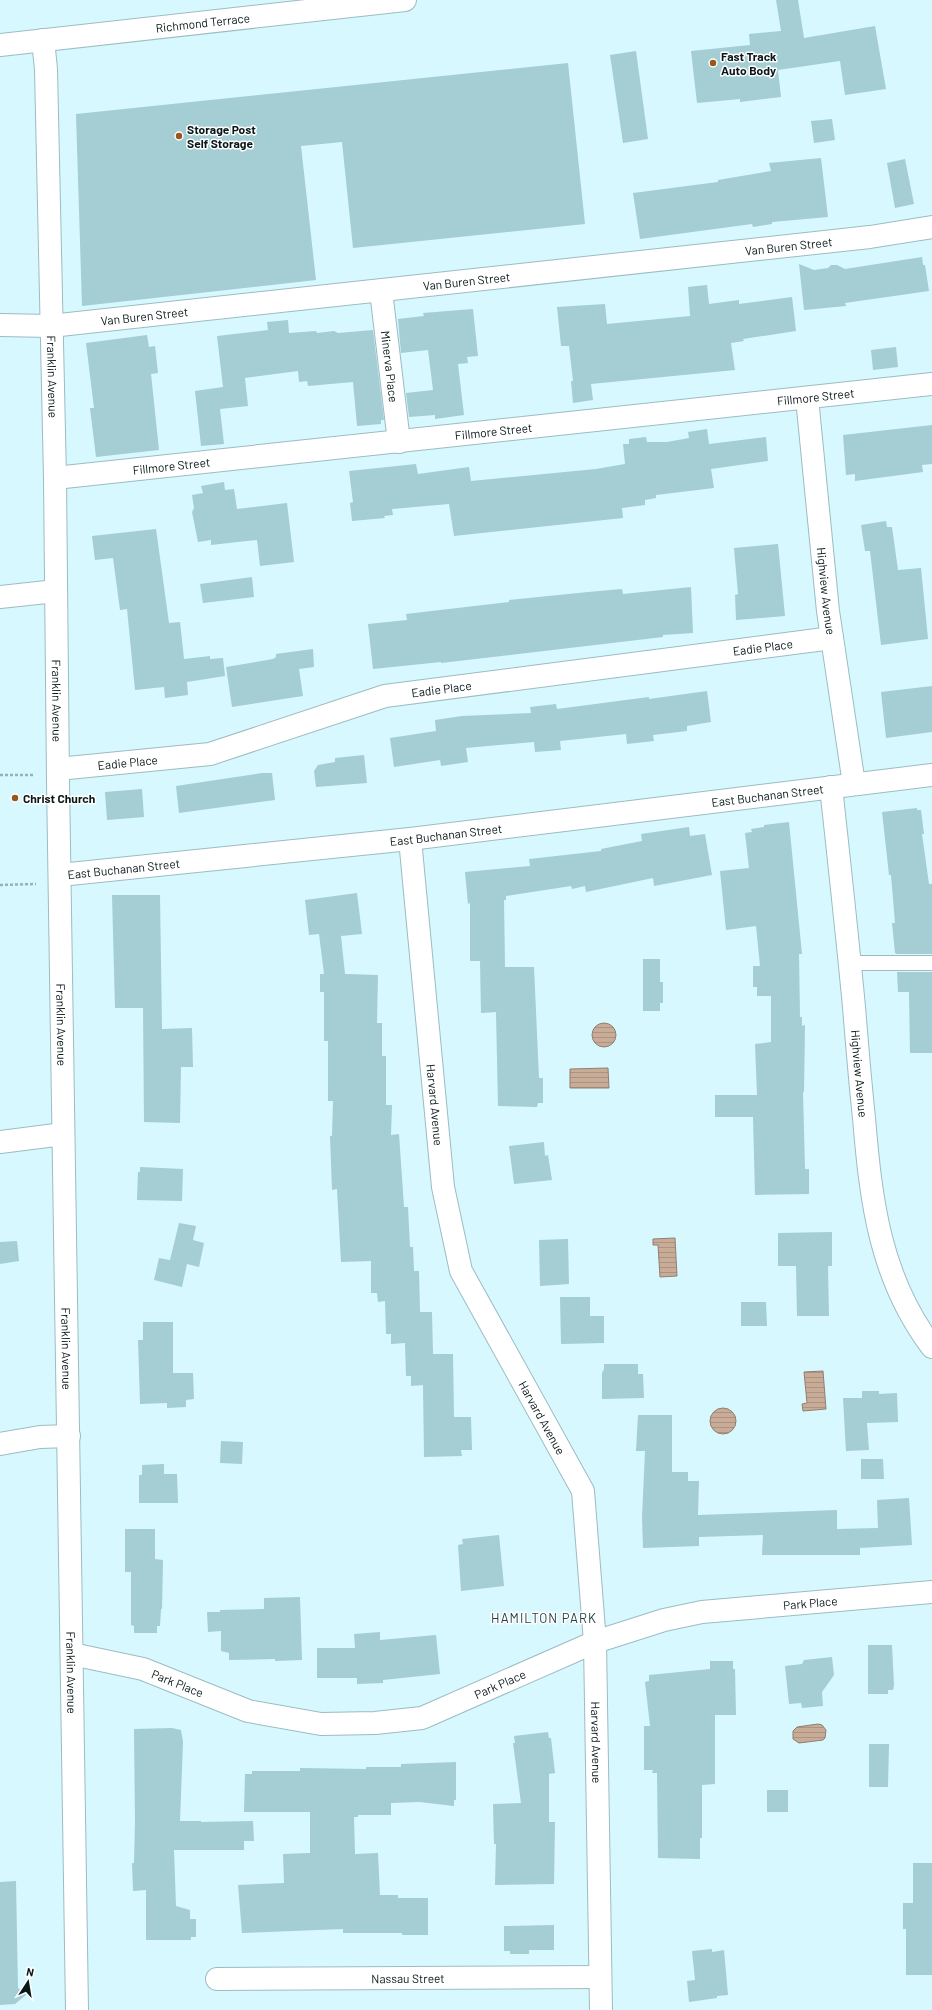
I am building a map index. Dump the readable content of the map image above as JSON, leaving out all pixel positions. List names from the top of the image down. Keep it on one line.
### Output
{"streets":{"street":["Richmond Terrace","Van Buren Street","Minerva Place","Franklin Avenue","Fillmore Street","Highview Avenue","Eadie Place","East Buchanan Street","Harvard Avenue","Park Place","Nassau Street"]},"crossings":[["Richmond Terrace","Franklin Avenue"],["Van Buren Street","Minerva Place"],["Van Buren Street","Franklin Avenue"],["Minerva Place","Fillmore Street"],["Franklin Avenue","Fillmore Street"],["Franklin Avenue","Eadie Place"],["Franklin Avenue","East Buchanan Street"],["Franklin Avenue","Park Place"],["Fillmore Street","Highview Avenue"],["Highview Avenue","Eadie Place"],["Highview Avenue","East Buchanan Street"],["East Buchanan Street","Harvard Avenue"],["Harvard Avenue","Park Place"],["Harvard Avenue","Nassau Street"]],"districts":["HAMILTON PARK"],"places":["Fast Track Auto Body","Storage Post Self Storage","Christ Church"],"north":"top"}
